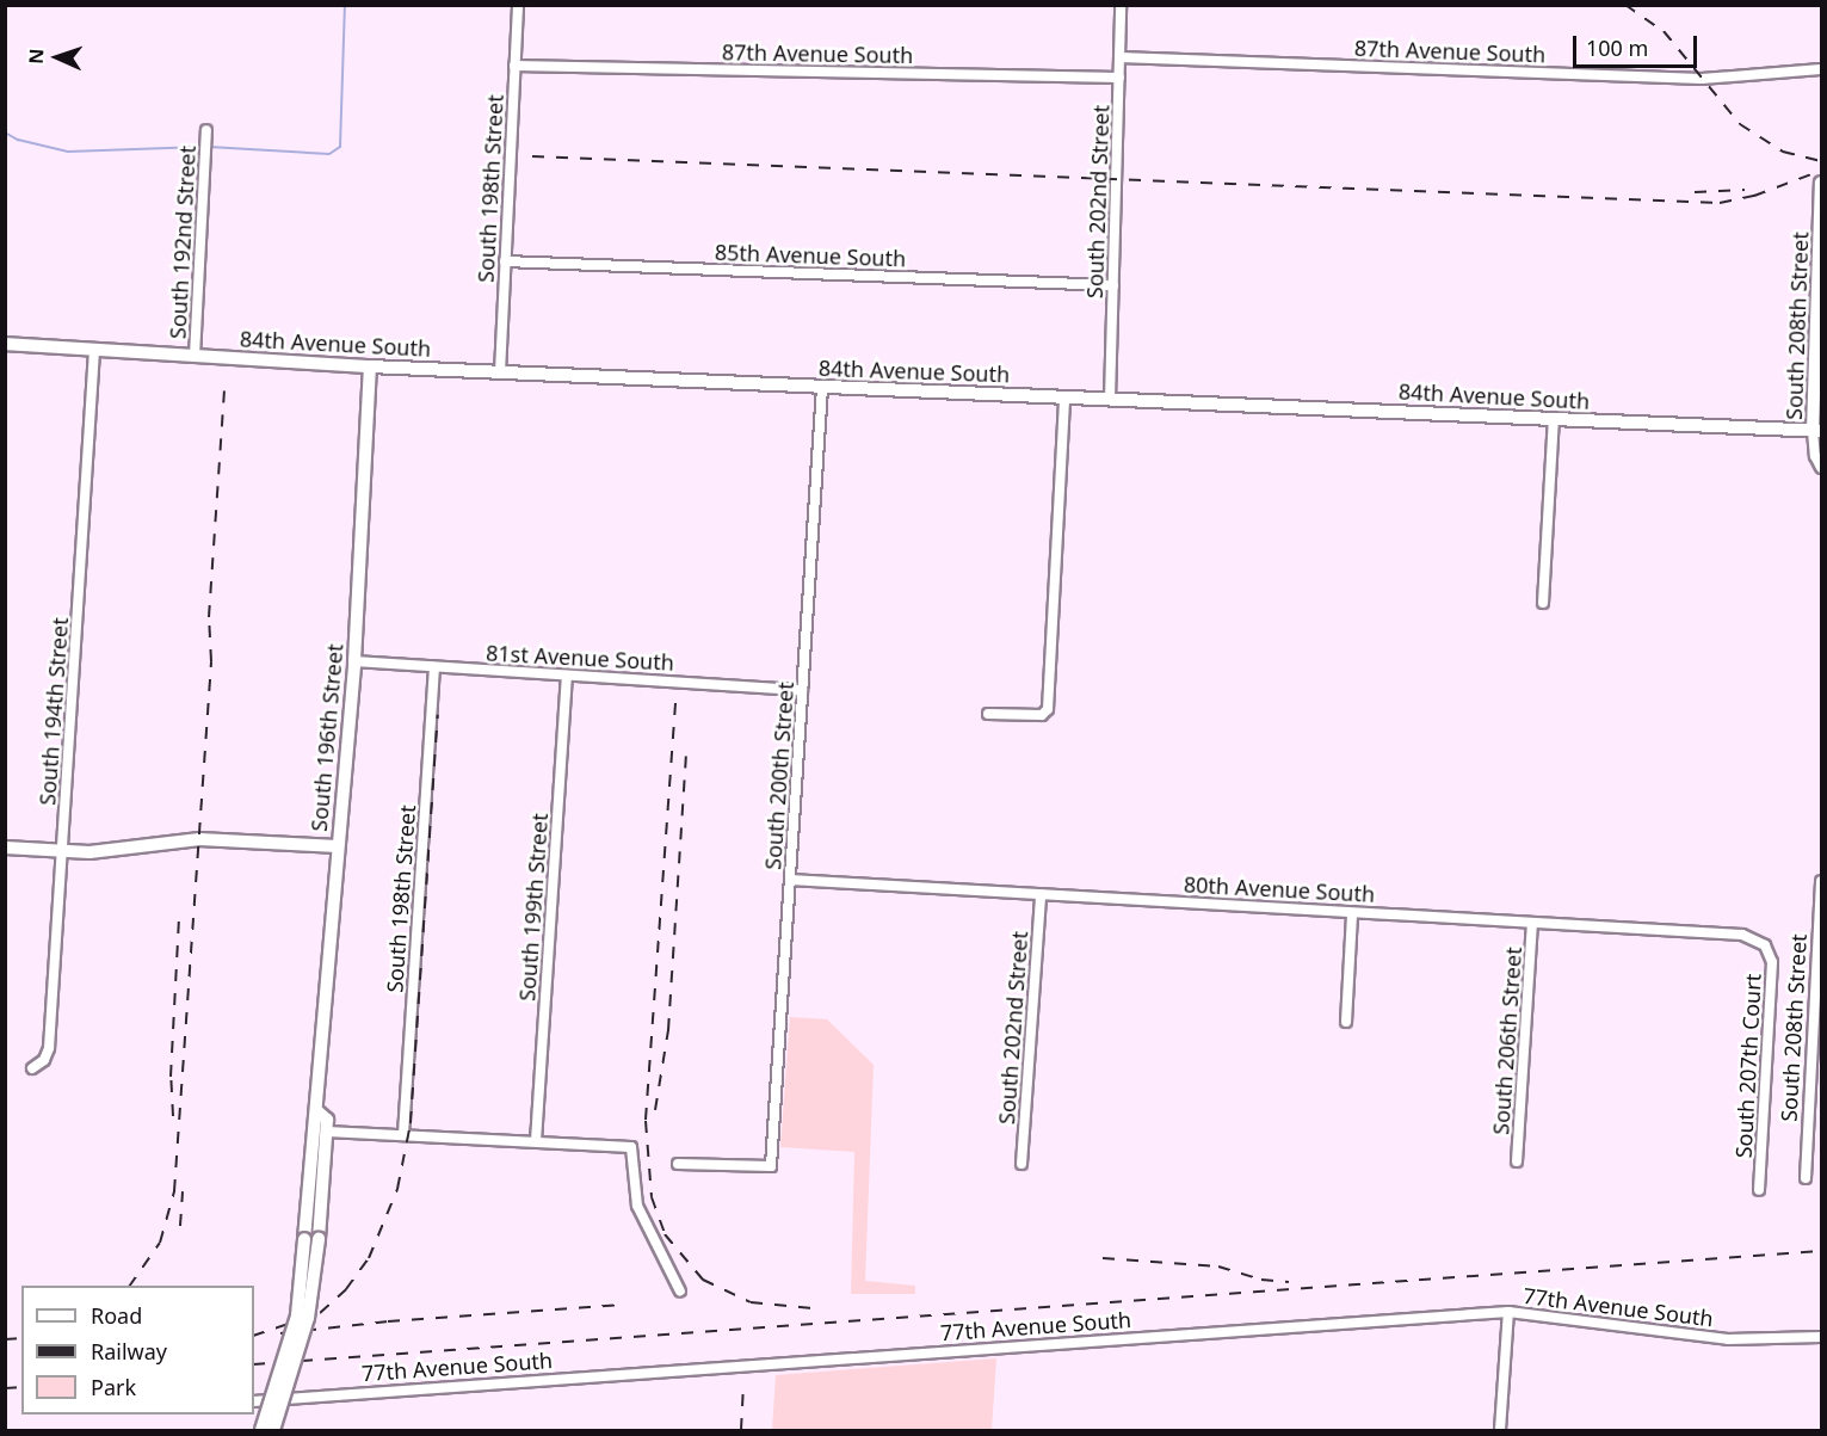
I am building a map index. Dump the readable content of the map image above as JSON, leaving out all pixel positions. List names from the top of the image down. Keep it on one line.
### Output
{"streets":{"main road":["South 208th Street","84th Avenue South","South 196th Street"],"street":["87th Avenue South","South 198th Street","South 202nd Street","South 192nd Street","85th Avenue South","81st Avenue South","South 194th Street","South 200th Street","80th Avenue South","South 199th Street","South 206th Street","South 207th Court","77th Avenue South"]},"crossings":[["87th Avenue South","South 198th Street"],["87th Avenue South","South 202nd Street"],["South 198th Street","85th Avenue South"],["South 198th Street","84th Avenue South"],["South 198th Street","81st Avenue South"],["South 202nd Street","85th Avenue South"],["South 202nd Street","84th Avenue South"],["South 202nd Street","80th Avenue South"],["South 192nd Street","84th Avenue South"],["South 208th Street","84th Avenue South"],["84th Avenue South","South 194th Street"],["84th Avenue South","South 196th Street"],["84th Avenue South","South 200th Street"],["81st Avenue South","South 196th Street"],["81st Avenue South","South 200th Street"],["81st Avenue South","South 199th Street"],["South 200th Street","80th Avenue South"],["80th Avenue South","South 206th Street"],["80th Avenue South","South 207th Court"]],"legend":["Road","Railway","Park"],"scale_bar":"100 m","north":"left"}
